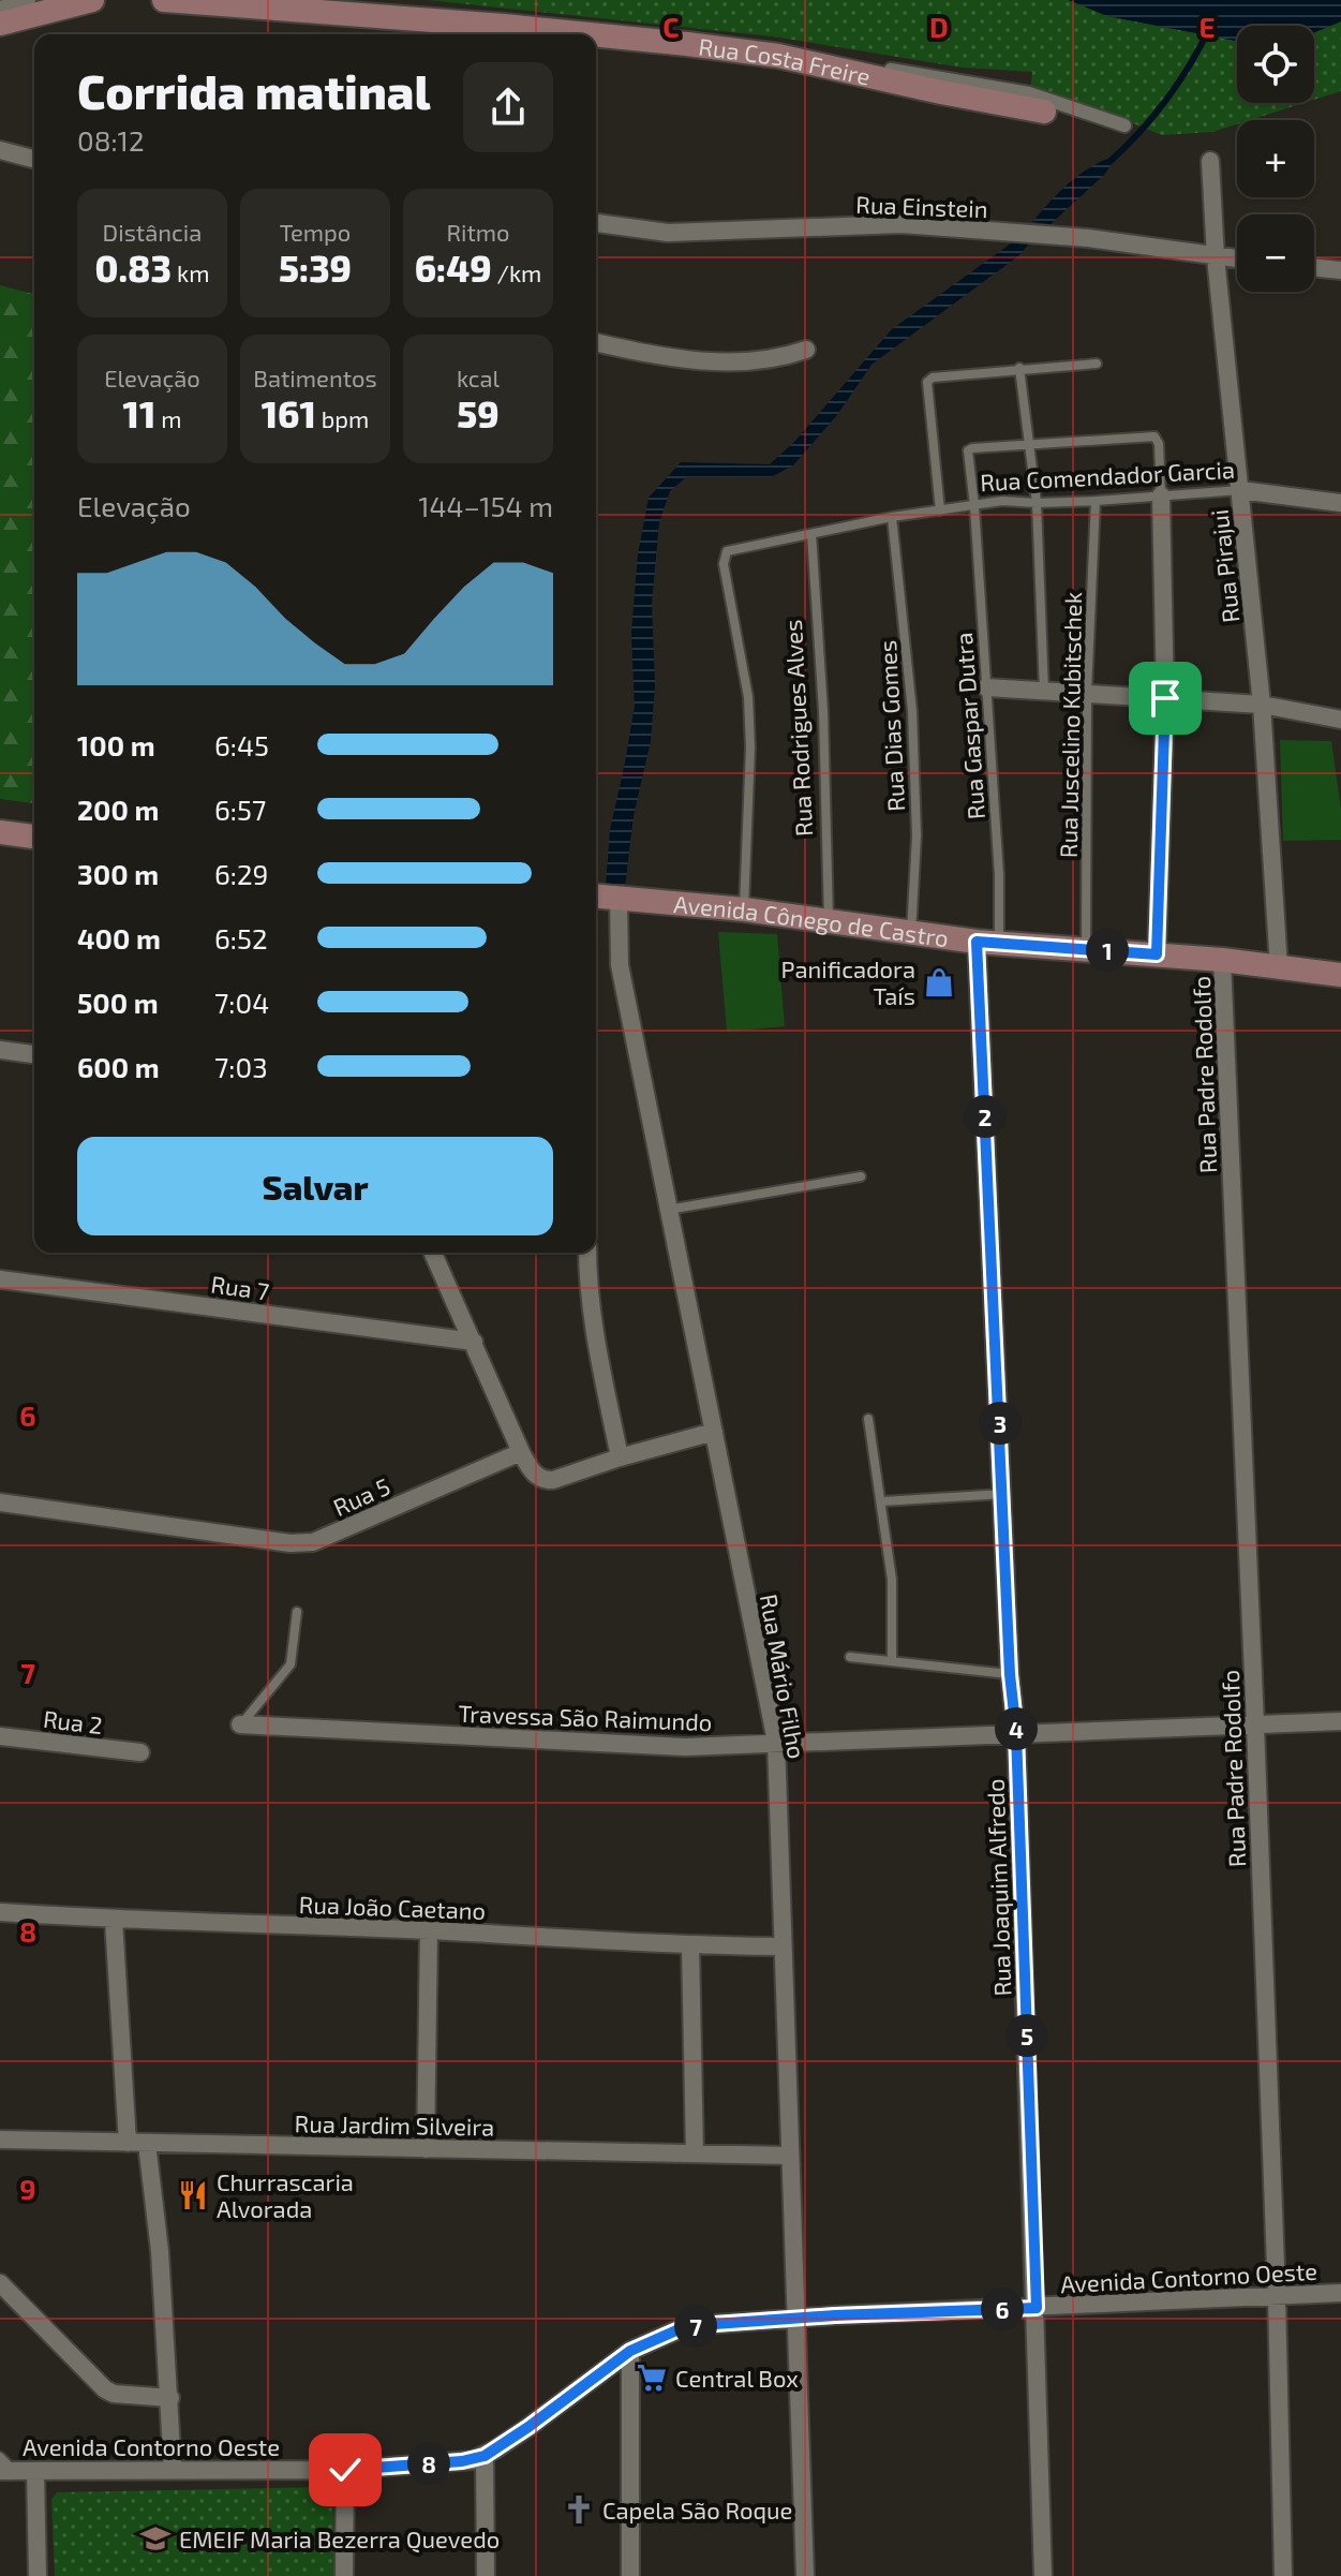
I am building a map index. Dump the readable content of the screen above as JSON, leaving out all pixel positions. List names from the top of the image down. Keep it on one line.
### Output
{"streets":{"main road":["Rua Costa Freire","Avenida Cônego de Castro"],"street":["Rua Einstein","Rua Comendador Garcia","Rua Pirajui","Rua Padre Rodolfo","Rua 7","Rua 5","Rua Mário Filho","Travessa São Raimundo","Rua 2","Rua Joaquim Alfredo","Rua João Caetano","Rua Jardim Silveira","Avenida Contorno Oeste"],"lane":["Rua Juscelino Kubitschek","Rua Dias Gomes","Rua Gaspar Dutra","Rua Rodrigues Alves"]},"crossings":[["Rua Einstein","Rua Pirajui"],["Rua Comendador Garcia","Rua Pirajui"],["Rua Comendador Garcia","Rua Juscelino Kubitschek"],["Rua Comendador Garcia","Rua Dias Gomes"],["Rua Comendador Garcia","Rua Gaspar Dutra"],["Rua Comendador Garcia","Rua Rodrigues Alves"],["Rua Comendador Garcia","Avenida Cônego de Castro"],["Rua Pirajui","Avenida Cônego de Castro"],["Rua Juscelino Kubitschek","Avenida Cônego de Castro"],["Rua Dias Gomes","Avenida Cônego de Castro"],["Rua Gaspar Dutra","Avenida Cônego de Castro"],["Rua Gaspar Dutra","Rua Joaquim Alfredo"],["Rua Rodrigues Alves","Avenida Cônego de Castro"],["Avenida Cônego de Castro","Rua Padre Rodolfo"],["Avenida Cônego de Castro","Rua Mário Filho"],["Avenida Cônego de Castro","Rua Joaquim Alfredo"],["Rua Padre Rodolfo","Travessa São Raimundo"],["Rua Padre Rodolfo","Avenida Contorno Oeste"],["Rua Mário Filho","Travessa São Raimundo"],["Rua Mário Filho","Rua João Caetano"],["Rua Mário Filho","Rua Jardim Silveira"],["Rua Mário Filho","Avenida Contorno Oeste"],["Travessa São Raimundo","Rua Joaquim Alfredo"],["Rua Joaquim Alfredo","Avenida Contorno Oeste"]],"places":{"shop":["Panificadora Taís"],"restaurant":["Churrascaria Alvorada"],"supermarket":["Central Box"],"church":["Capela São Roque"],"school or university":["EMEIF Maria Bezerra Quevedo"]},"page":{"map_buttons":["+","−"],"heading":["Corrida matinal","08:12"],"stats":[["Distância","0.83 km"],["Tempo","5:39"],["Ritmo","6:49 /km"],["Elevação","11 m"],["Batimentos","161 bpm"],["kcal","59"]],"chart":["Elevação","144–154 m"],"list":[{"name":"100 m","note":"6:45"},{"name":"200 m","note":"6:57"},{"name":"300 m","note":"6:29"},{"name":"400 m","note":"6:52"},{"name":"500 m","note":"7:04"},{"name":"600 m","note":"7:03"}],"pins":["1","2","3","4","5","6","7","8"],"buttons":"Salvar"},"grid":{"columns":["C","D","E"],"rows":["6","7","8","9"]}}
